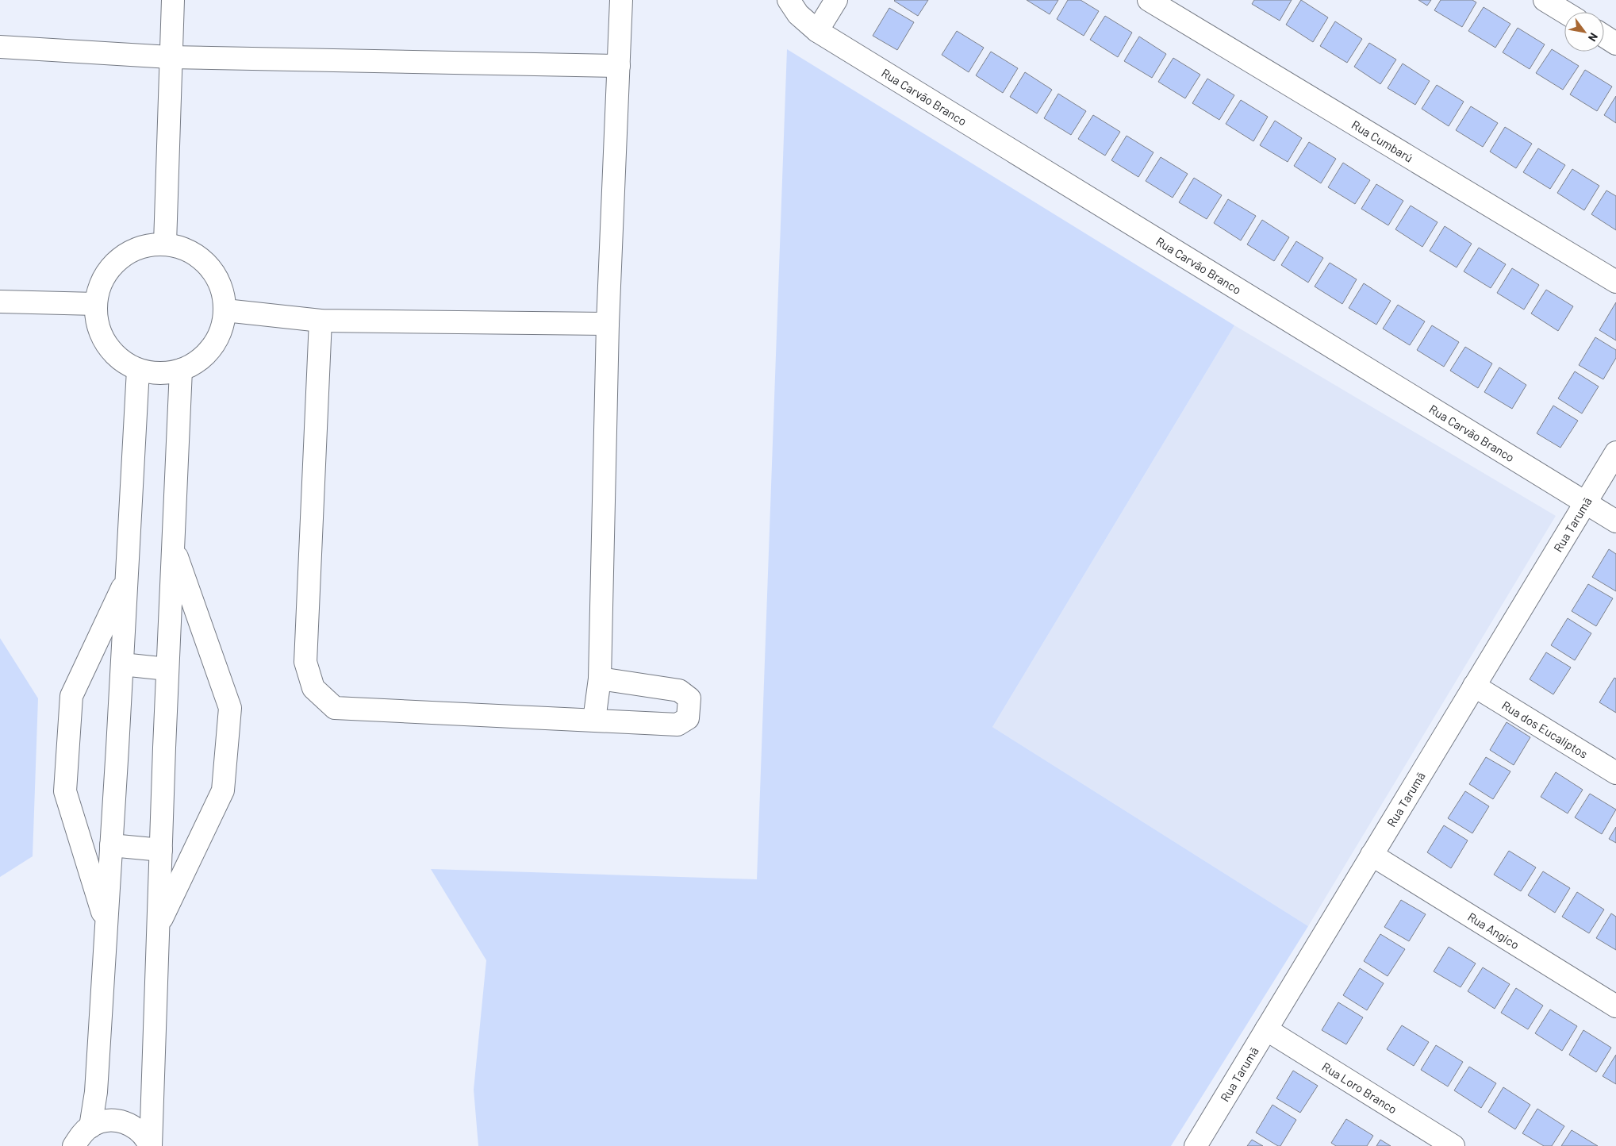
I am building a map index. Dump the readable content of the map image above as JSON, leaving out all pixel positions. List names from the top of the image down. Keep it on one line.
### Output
{"streets":{"street":["Rua Carvão Branco","Rua Cumbarú","Rua Tarumã","Rua dos Eucaliptos","Rua Angico","Rua Loro Branco"]},"crossings":[["Rua Carvão Branco","Rua Tarumã"],["Rua Tarumã","Rua dos Eucaliptos"],["Rua Tarumã","Rua Angico"],["Rua Tarumã","Rua Loro Branco"]],"north":"bottom right"}
